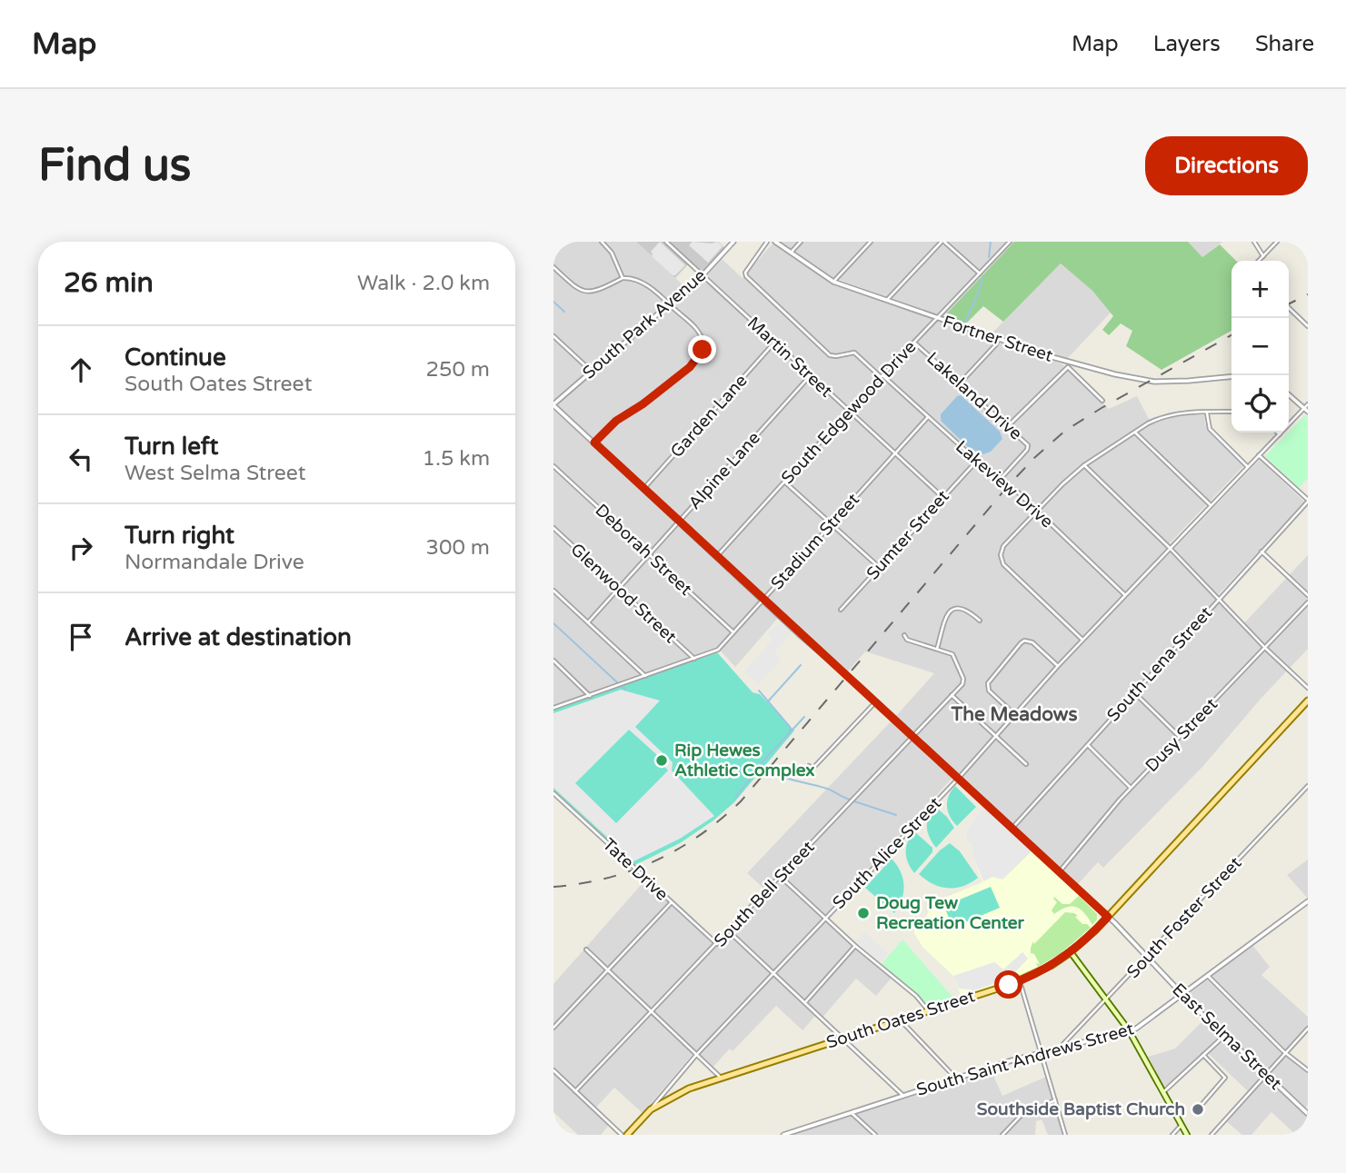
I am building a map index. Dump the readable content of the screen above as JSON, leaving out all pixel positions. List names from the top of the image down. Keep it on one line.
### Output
{"streets":{"main road":["South Oates Street"],"street":["South Park Avenue","Fortner Street","Martin Street","Lakeland Drive","South Edgewood Drive","Garden Lane","Alpine Lane","Lakeview Drive","Sumter Street","Stadium Street","Deborah Street","Glenwood Street","South Lena Street","Dusy Street","South Alice Street","Tate Drive","South Bell Street","South Foster Street","East Selma Street","South Saint Andrews Street"]},"crossings":[["South Park Avenue","Martin Street"],["South Park Avenue","East Selma Street"],["Fortner Street","South Edgewood Drive"],["Martin Street","South Edgewood Drive"],["Martin Street","Garden Lane"],["Martin Street","Alpine Lane"],["Martin Street","Sumter Street"],["Martin Street","Stadium Street"],["Lakeland Drive","South Edgewood Drive"],["Lakeland Drive","Lakeview Drive"],["South Edgewood Drive","Lakeview Drive"],["South Edgewood Drive","East Selma Street"],["Garden Lane","East Selma Street"],["Alpine Lane","Deborah Street"],["Alpine Lane","Glenwood Street"],["Alpine Lane","East Selma Street"],["Lakeview Drive","Sumter Street"],["Lakeview Drive","Stadium Street"],["Lakeview Drive","South Alice Street"],["Stadium Street","Deborah Street"],["Stadium Street","Glenwood Street"],["Stadium Street","East Selma Street"],["South Lena Street","East Selma Street"],["Dusy Street","East Selma Street"],["South Alice Street","South Oates Street"],["South Alice Street","East Selma Street"],["Tate Drive","South Bell Street"],["South Bell Street","East Selma Street"],["South Foster Street","East Selma Street"],["South Foster Street","South Saint Andrews Street"],["South Oates Street","East Selma Street"],["East Selma Street","South Saint Andrews Street"]],"districts":["The Meadows"],"places":["Rip Hewes Athletic Complex","Doug Tew Recreation Center","Southside Baptist Church"],"page":{"header":"Map","nav":["Map","Layers","Share"],"buttons":"Directions","title":"Find us","heading":["26 min","Walk · 2.0 km"],"map_buttons":["+","−"],"list":[["Continue","South Oates Street","250 m"],["Turn left","West Selma Street","1.5 km"],["Turn right","Normandale Drive","300 m"],"Arrive at destination"]}}
